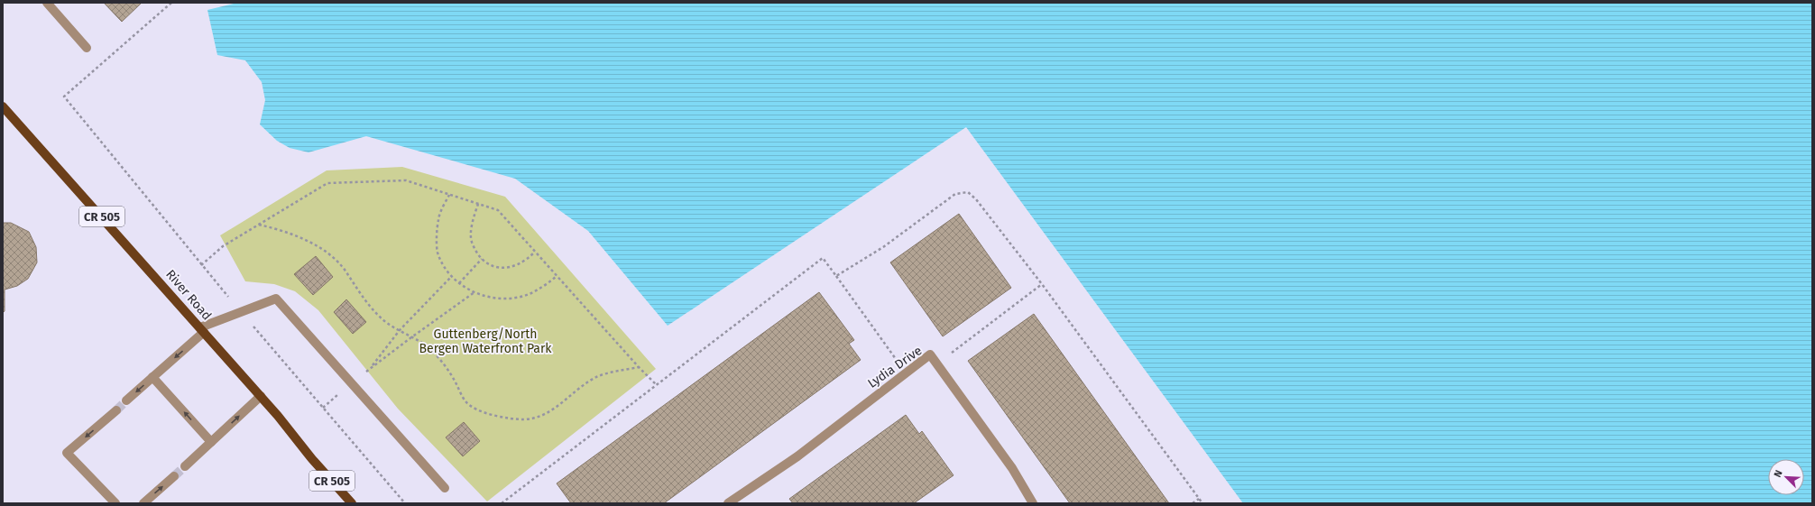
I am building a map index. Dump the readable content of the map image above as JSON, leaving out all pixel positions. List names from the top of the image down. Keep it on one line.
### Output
{"streets":{"main road":["CR 505","River Road"],"street":["Lydia Drive"]},"parks":["Guttenberg/North Bergen Waterfront Park"],"north":"top left"}
